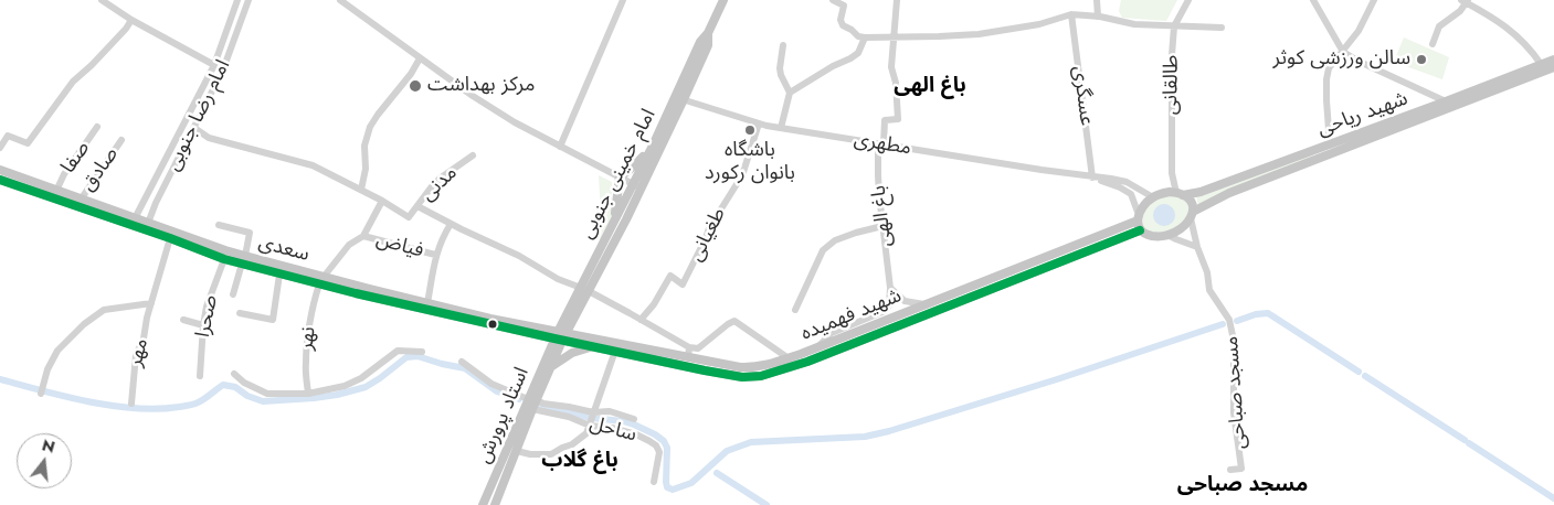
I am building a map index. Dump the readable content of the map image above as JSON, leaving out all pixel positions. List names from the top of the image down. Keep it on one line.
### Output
{"streets":{"main road":["شهید ریاحی","امام خمینی جنوبی","سعدی","شهید فهمیده","استاد پرورش"],"street":["طالقانی","عسگری","امام رضا جنوبی","مطهری","صفا","صادق","مدنی","باغ الهی","طغیانی","فیاض","صحرا","نهر","مهر","مسجد صباحی","ساحل"]},"crossings":[["عسگری","مطهری"],["شهید ریاحی","شهید فهمیده"],["امام رضا جنوبی","سعدی"],["مطهری","امام خمینی جنوبی"],["مطهری","باغ الهی"],["مطهری","طغیانی"],["صفا","سعدی"],["صادق","سعدی"],["امام خمینی جنوبی","سعدی"],["امام خمینی جنوبی","شهید فهمیده"],["امام خمینی جنوبی","استاد پرورش"],["سعدی","شهید فهمیده"],["سعدی","صحرا"],["سعدی","نهر"],["سعدی","مهر"],["سعدی","استاد پرورش"],["شهید فهمیده","استاد پرورش"],["استاد پرورش","ساحل"]],"districts":["باغ الهی","باغ گلاب","مسجد صباحی"],"places":["سالن ورزشی کوثر","مرکز بهداشت","باشگاه بانوان رکورد"],"north":"top"}
